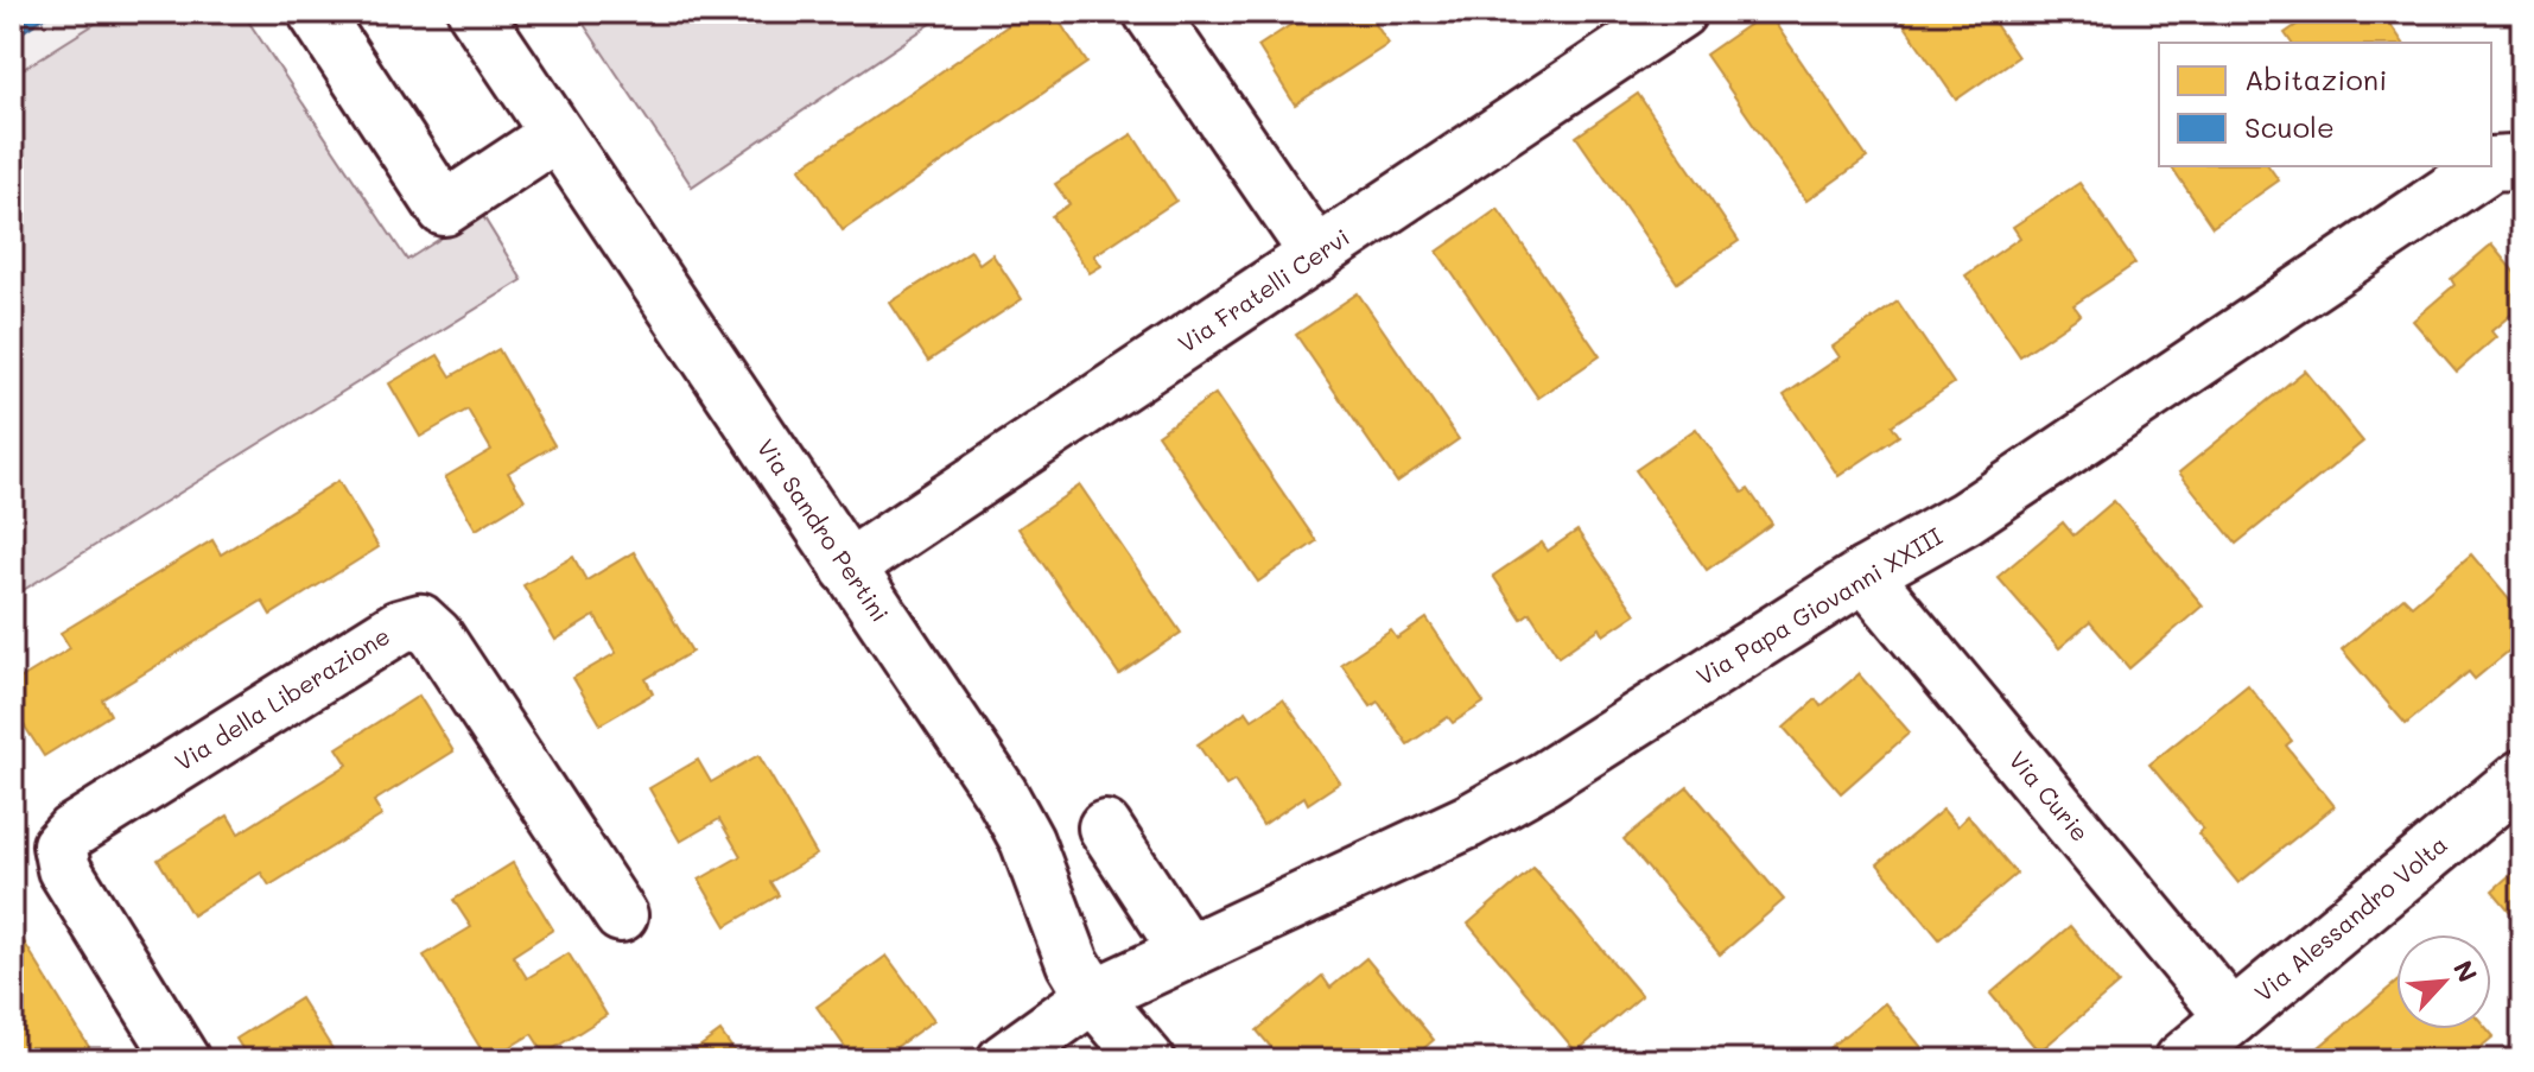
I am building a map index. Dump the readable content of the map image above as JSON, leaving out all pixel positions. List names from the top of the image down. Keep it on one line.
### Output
{"streets":{"street":["Via Fratelli Cervi","Via Sandro Pertini","Via Papa Giovanni XXIII","Via della Liberazione","Via Curie","Via Alessandro Volta"]},"crossings":[["Via Fratelli Cervi","Via Sandro Pertini"],["Via Sandro Pertini","Via Papa Giovanni XXIII"],["Via Papa Giovanni XXIII","Via Curie"],["Via Curie","Via Alessandro Volta"]],"legend":["Abitazioni","Scuole"],"north":"top right"}
